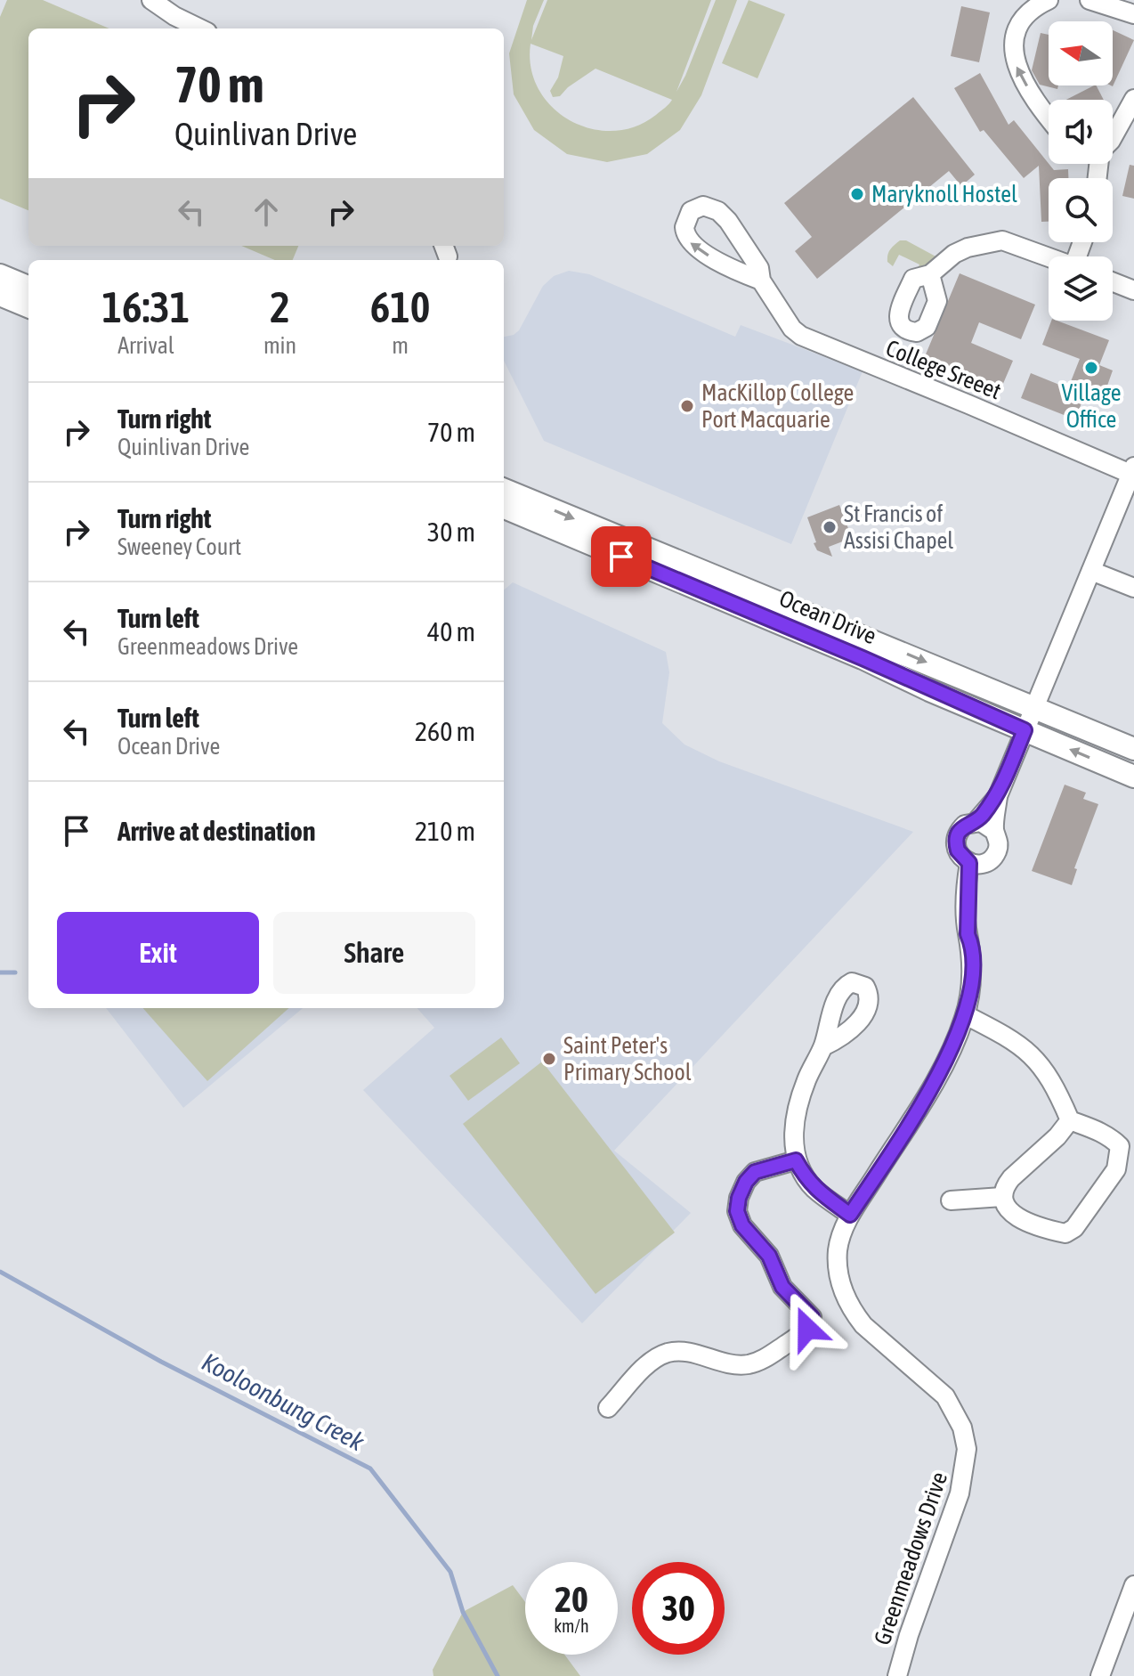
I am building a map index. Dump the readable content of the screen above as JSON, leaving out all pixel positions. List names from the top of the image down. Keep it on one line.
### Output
{"streets":{"main road":["Ocean Drive"],"street":["College Sreeet","Greenmeadows Drive"]},"crossings":[["College Sreeet","Greenmeadows Drive"],["Ocean Drive","Greenmeadows Drive"]],"water":["Kooloonbung Creek"],"places":["Maryknoll Hostel","Village Office","MacKillop College Port Macquarie","St Francis of Assisi Chapel","Saint Peter's Primary School"],"north":"left","page":{"turn":["70 m","Quinlivan Drive"],"eta":["16:31","Arrival","2","min","610","m"],"list":[{"name":"Turn right","note":"Quinlivan Drive","value":"70 m"},{"name":"Turn right","note":"Sweeney Court","value":"30 m"},{"name":"Turn left","note":"Greenmeadows Drive","value":"40 m"},{"name":"Turn left","note":"Ocean Drive","value":"260 m"},{"name":"Arrive at destination","value":"210 m"}],"buttons":["Exit","Share"],"speed":"20 km/h","limit":"30"}}
